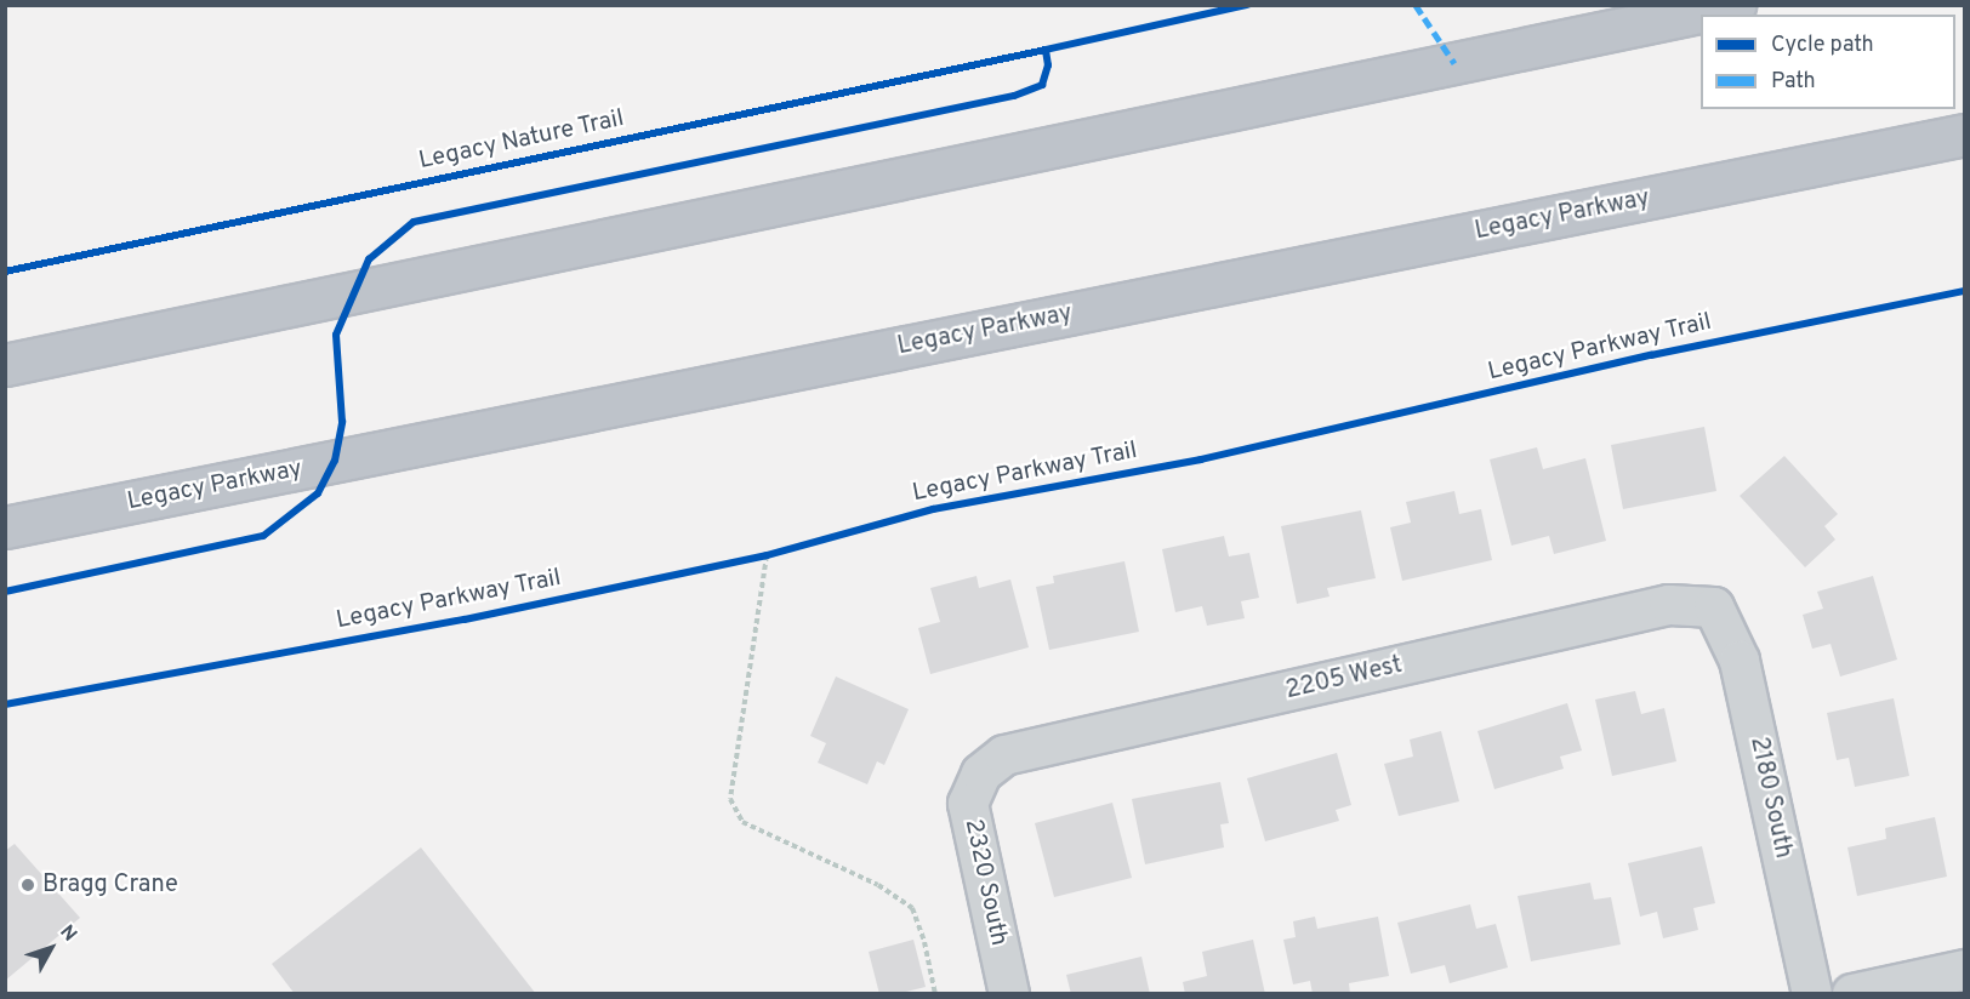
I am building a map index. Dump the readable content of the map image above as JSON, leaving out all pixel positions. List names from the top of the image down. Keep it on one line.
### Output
{"streets":{"highway":["Legacy Parkway"],"street":["2205 West","2180 South","2320 South"],"cycle path":["Legacy Nature Trail","Legacy Parkway Trail"]},"crossings":[["2205 West","2180 South"],["2205 West","2320 South"]],"places":["Bragg Crane"],"legend":["Cycle path","Path"],"north":"top right"}
